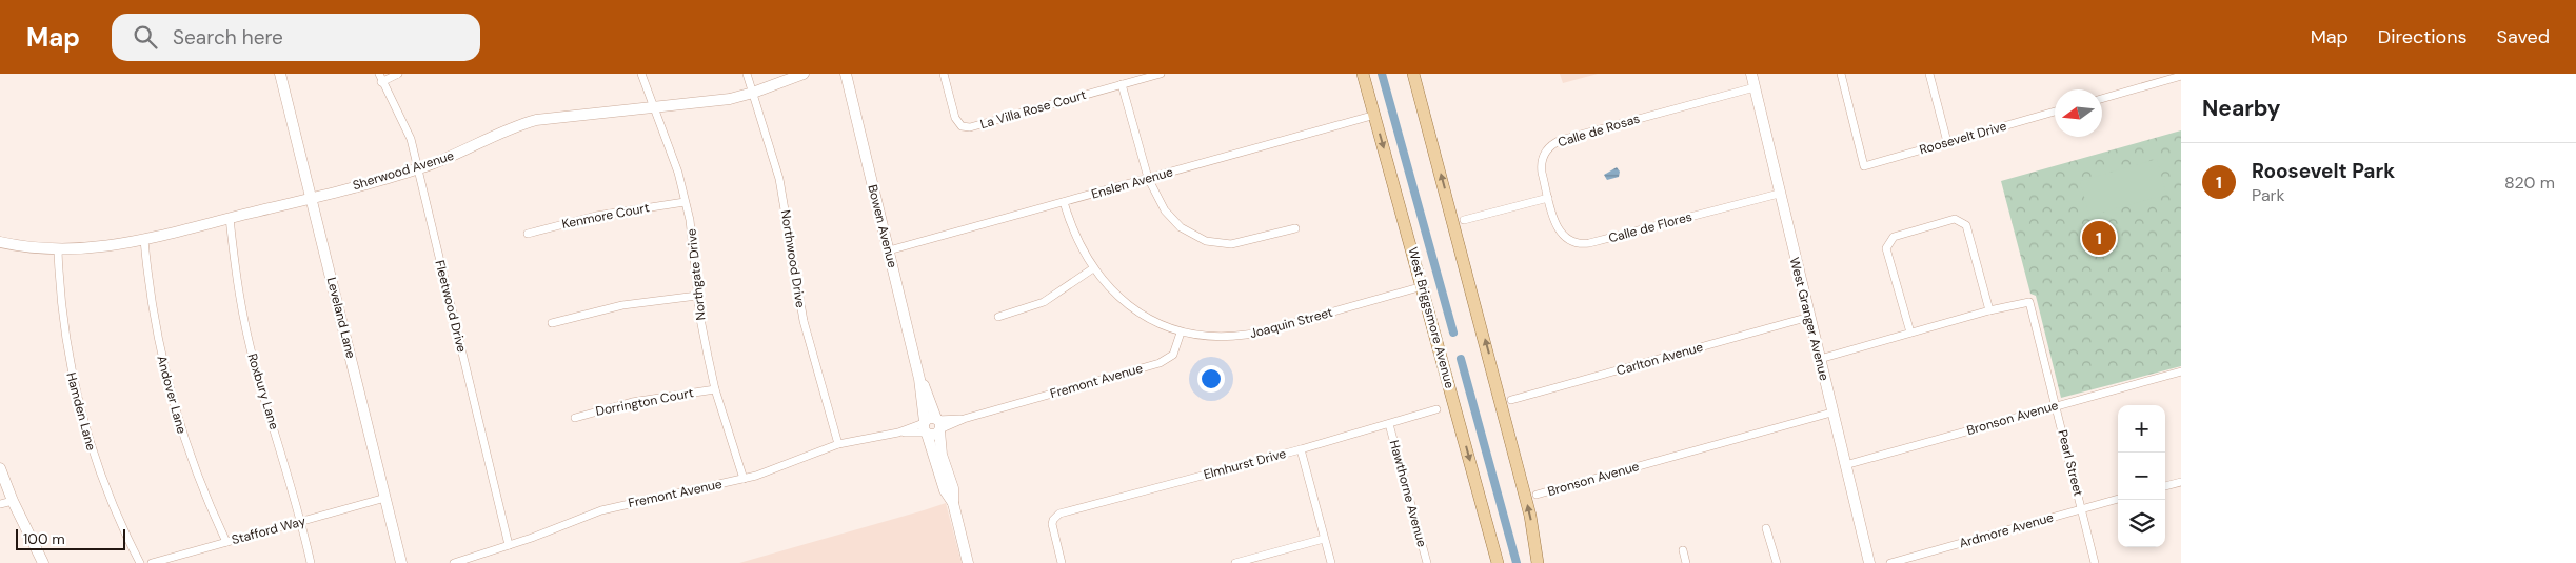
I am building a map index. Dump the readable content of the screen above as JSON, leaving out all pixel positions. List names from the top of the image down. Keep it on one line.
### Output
{"streets":{"main road":["West Briggsmore Avenue"],"street":["La Villa Rose Court","Calle de Rosas","Roosevelt Drive","Sherwood Avenue","Enslen Avenue","Kenmore Court","Bowen Avenue","Calle de Flores","Northwood Drive","Northgate Drive","Fleetwood Drive","Leveland Lane","West Granger Avenue","Joaquin Street","Carlton Avenue","Fremont Avenue","Roxbury Lane","Andover Lane","Dorrington Court","Hamden Lane","Bronson Avenue","Pearl Street","Elmhurst Drive","Hawthorne Avenue","Stafford Way","Ardmore Avenue"]},"crossings":[["Calle de Rosas","Calle de Flores"],["Calle de Rosas","West Granger Avenue"],["Sherwood Avenue","Northwood Drive"],["Sherwood Avenue","Northgate Drive"],["Sherwood Avenue","Fleetwood Drive"],["Sherwood Avenue","Leveland Lane"],["Sherwood Avenue","Roxbury Lane"],["Sherwood Avenue","Andover Lane"],["Sherwood Avenue","Hamden Lane"],["Enslen Avenue","Bowen Avenue"],["Enslen Avenue","West Briggsmore Avenue"],["Enslen Avenue","Joaquin Street"],["Kenmore Court","Northgate Drive"],["Bowen Avenue","Fremont Avenue"],["Calle de Flores","West Granger Avenue"],["Northwood Drive","Fremont Avenue"],["Northgate Drive","Fremont Avenue"],["Northgate Drive","Dorrington Court"],["Fleetwood Drive","Fremont Avenue"],["Leveland Lane","Stafford Way"],["West Briggsmore Avenue","Joaquin Street"],["West Granger Avenue","Carlton Avenue"],["West Granger Avenue","Bronson Avenue"],["Joaquin Street","Fremont Avenue"],["Roxbury Lane","Stafford Way"],["Andover Lane","Stafford Way"],["Bronson Avenue","Pearl Street"],["Pearl Street","Ardmore Avenue"],["Elmhurst Drive","Hawthorne Avenue"]],"scale_bar":"100 m","north":"left","page":{"header":"Map","search":"Search here","nav":["Map","Directions","Saved"],"heading":"Nearby","list":[{"mark":"1","name":"Roosevelt Park","note":"Park","value":"820 m"}],"pins":"1","map_buttons":["+","−"],"scale":"100 m"}}
